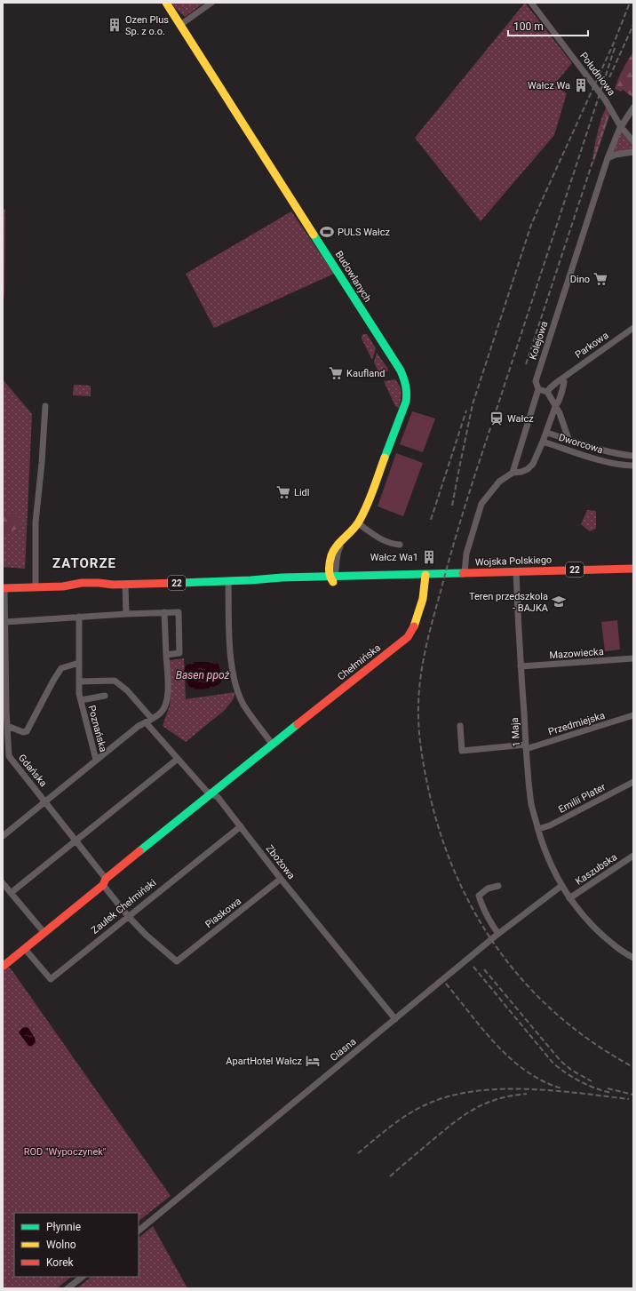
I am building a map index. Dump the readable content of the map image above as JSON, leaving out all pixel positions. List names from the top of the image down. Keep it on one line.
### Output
{"streets":{"street":["Południowa","Budowlanych","Kolejowa","Parkowa","Dworcowa","Wojska Polskiego","22","Mazowiecka","Chełmińska","Przedmiejska","Poznańska","1 Maja","Gdańska","Emilii Plater","Zbożowa","Kaszubska","Zaułek Chełmiński","Piaskowa","Ciasna"]},"crossings":[["Południowa","Kolejowa"],["Budowlanych","Wojska Polskiego"],["Wojska Polskiego","Chełmińska"],["Wojska Polskiego","1 Maja"],["Wojska Polskiego","Gdańska"],["Mazowiecka","1 Maja"],["Chełmińska","Zbożowa"],["Przedmiejska","1 Maja"],["Poznańska","Zbożowa"],["1 Maja","Emilii Plater"],["1 Maja","Kaszubska"],["1 Maja","Ciasna"],["Gdańska","Zaułek Chełmiński"],["Gdańska","Piaskowa"],["Zbożowa","Zaułek Chełmiński"],["Zbożowa","Piaskowa"],["Zbożowa","Ciasna"]],"districts":["ZATORZE"],"water":["Basen ppoż"],"parks":["ROD \"Wypoczynek\""],"places":{"building":["Ozen Plus Sp. z o.o.","Wałcz Wa","Wałcz Wa1"],"sports":["PULS Wałcz"],"supermarket":["Dino","Kaufland","Lidl"],"station":["Wałcz"],"school or university":["Teren przedszkola - BAJKA"],"hotel":["ApartHotel Wałcz"]},"legend":["Płynnie","Wolno","Korek"],"scale_bar":"100 m"}
